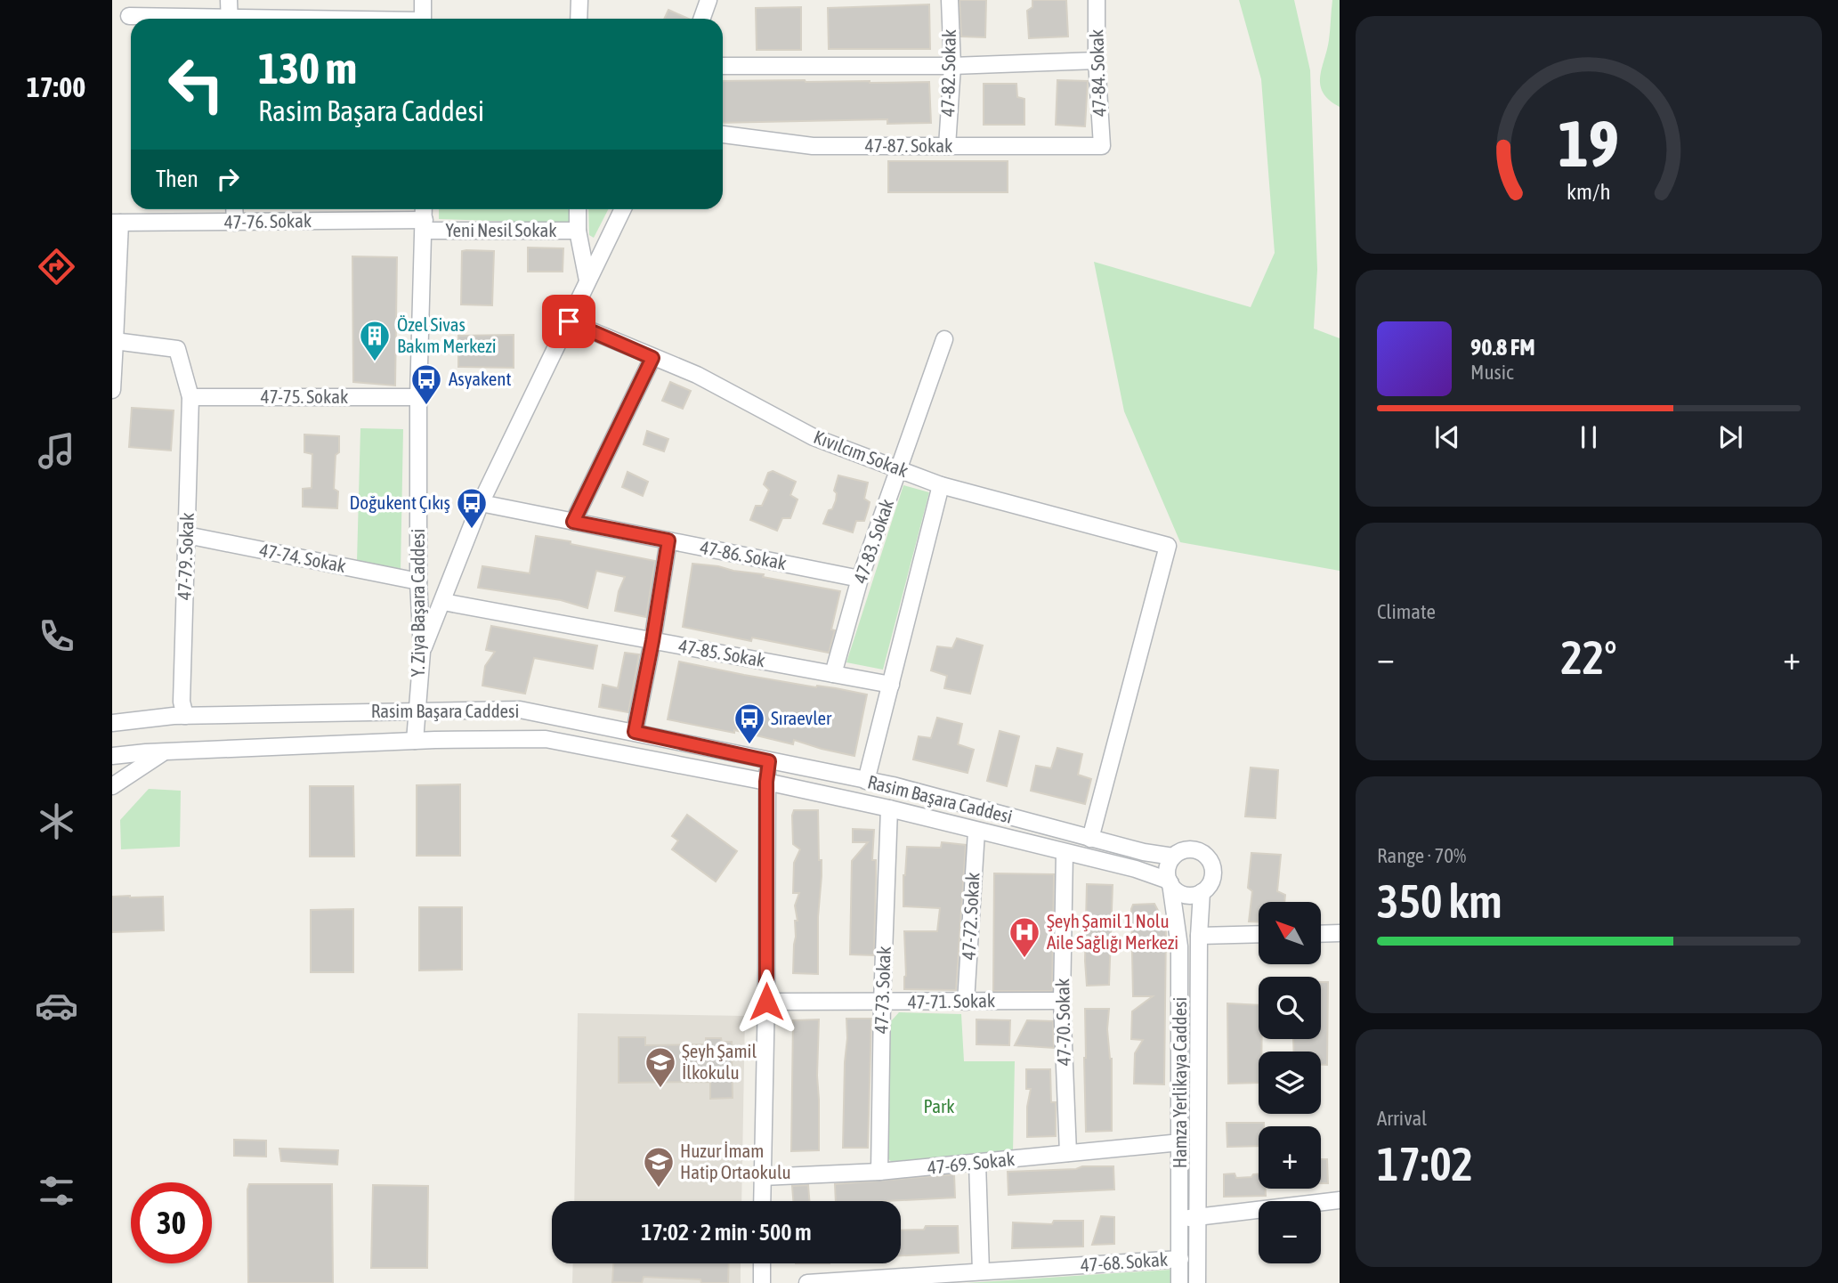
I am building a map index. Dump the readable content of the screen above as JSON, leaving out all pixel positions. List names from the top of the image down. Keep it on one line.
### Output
{"streets":{"street":["47-82. Sokak","47-84. Sokak","47-87. Sokak","47-76. Sokak","Yeni Nesil Sokak","47-75. Sokak","Kıvılcım Sokak","47-83. Sokak","47-86. Sokak","47-79. Sokak","47-74. Sokak","Y. Ziya Başara Caddesi","47-85. Sokak","Rasim Başara Caddesi","47-72. Sokak","47-73. Sokak","47-71. Sokak","47-70. Sokak","Hamza Yerlikaya Caddesi","47-69. Sokak","47-68. Sokak"]},"crossings":[["47-82. Sokak","47-87. Sokak"],["47-84. Sokak","47-87. Sokak"],["47-76. Sokak","Yeni Nesil Sokak"],["47-76. Sokak","Y. Ziya Başara Caddesi"],["Yeni Nesil Sokak","Y. Ziya Başara Caddesi"],["47-75. Sokak","47-79. Sokak"],["47-75. Sokak","Y. Ziya Başara Caddesi"],["Kıvılcım Sokak","47-83. Sokak"],["Kıvılcım Sokak","Rasim Başara Caddesi"],["47-83. Sokak","47-86. Sokak"],["47-83. Sokak","47-85. Sokak"],["47-79. Sokak","47-74. Sokak"],["47-79. Sokak","Rasim Başara Caddesi"],["47-74. Sokak","Y. Ziya Başara Caddesi"],["Y. Ziya Başara Caddesi","Rasim Başara Caddesi"],["Rasim Başara Caddesi","47-72. Sokak"],["Rasim Başara Caddesi","47-73. Sokak"],["Rasim Başara Caddesi","47-70. Sokak"],["Rasim Başara Caddesi","Hamza Yerlikaya Caddesi"],["47-72. Sokak","47-71. Sokak"],["47-73. Sokak","47-71. Sokak"],["47-73. Sokak","47-69. Sokak"],["47-71. Sokak","47-70. Sokak"],["47-70. Sokak","47-69. Sokak"],["Hamza Yerlikaya Caddesi","47-69. Sokak"],["Hamza Yerlikaya Caddesi","47-68. Sokak"]],"parks":["Park"],"places":{"building":["Özel Sivas Bakım Merkezi"],"bus stop":["Asyakent","Doğukent Çıkış","Sıraevler"],"hospital":["Şeyh Şamil 1 Nolu Aile Sağlığı Merkezi"],"school or university":["Şeyh Şamil İlkokulu","Huzur İmam Hatip Ortaokulu"]},"north":"top left","page":{"tabs":"17:00","turn":["130 m","Rasim Başara Caddesi"],"then":"Then","song":["90.8 FM","Music"],"tile":["Climate",["Range · 70%","350 km"],["Arrival","17:02"]],"heat":["−","22°","+"],"map_buttons":["+","−"],"limit":"30","trip":"17:02 · 2 min · 500 m","gauge":["19","km/h"]}}
